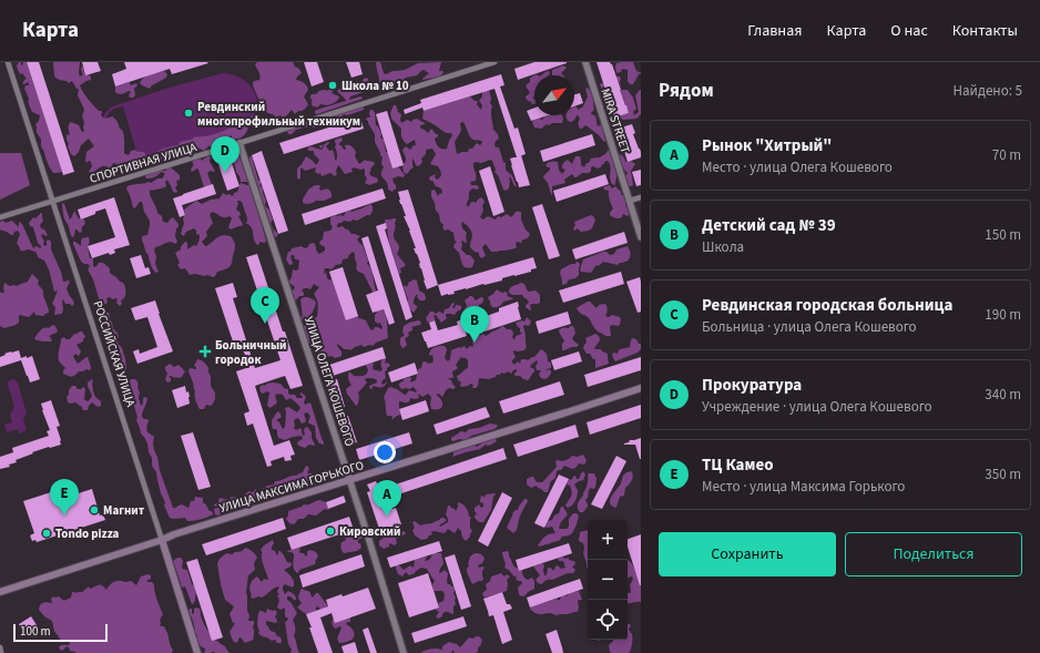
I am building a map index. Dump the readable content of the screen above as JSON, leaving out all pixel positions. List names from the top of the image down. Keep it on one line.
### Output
{"streets":{"main road":["РОССИЙСКАЯ УЛИЦА","УЛИЦА МАКСИМА ГОРЬКОГО"],"street":["MIRA STREET","СПОРТИВНАЯ УЛИЦА","УЛИЦА ОЛЕГА КОШЕВОГО"]},"crossings":[["СПОРТИВНАЯ УЛИЦА","РОССИЙСКАЯ УЛИЦА"],["СПОРТИВНАЯ УЛИЦА","УЛИЦА ОЛЕГА КОШЕВОГО"],["РОССИЙСКАЯ УЛИЦА","УЛИЦА МАКСИМА ГОРЬКОГО"],["УЛИЦА ОЛЕГА КОШЕВОГО","УЛИЦА МАКСИМА ГОРЬКОГО"]],"places":{"other":["Школа № 10","Ревдинский многопрофильный техникум","Магнит","Кировский","Tondo pizza"],"health":["Больничный городок"]},"scale_bar":"100 m","north":"top right","page":{"header":"Карта","nav":["Главная","Карта","О нас","Контакты"],"heading":["Рядом","Найдено: 5"],"list":[{"mark":"A","name":"Рынок \"Хитрый\"","note":"Место · улица Олега Кошевого","value":"70 m"},{"mark":"B","name":"Детский сад № 39","note":"Школа","value":"150 m"},{"mark":"C","name":"Ревдинская городская больница","note":"Больница · улица Олега Кошевого","value":"190 m"},{"mark":"D","name":"Прокуратура","note":"Учреждение · улица Олега Кошевого","value":"340 m"},{"mark":"E","name":"ТЦ Камео","note":"Место · улица Максима Горького","value":"350 m"}],"pins":["D","C","B","E","A"],"buttons":["Сохранить","Поделиться"],"map_buttons":["+","−"],"scale":"100 m"}}
